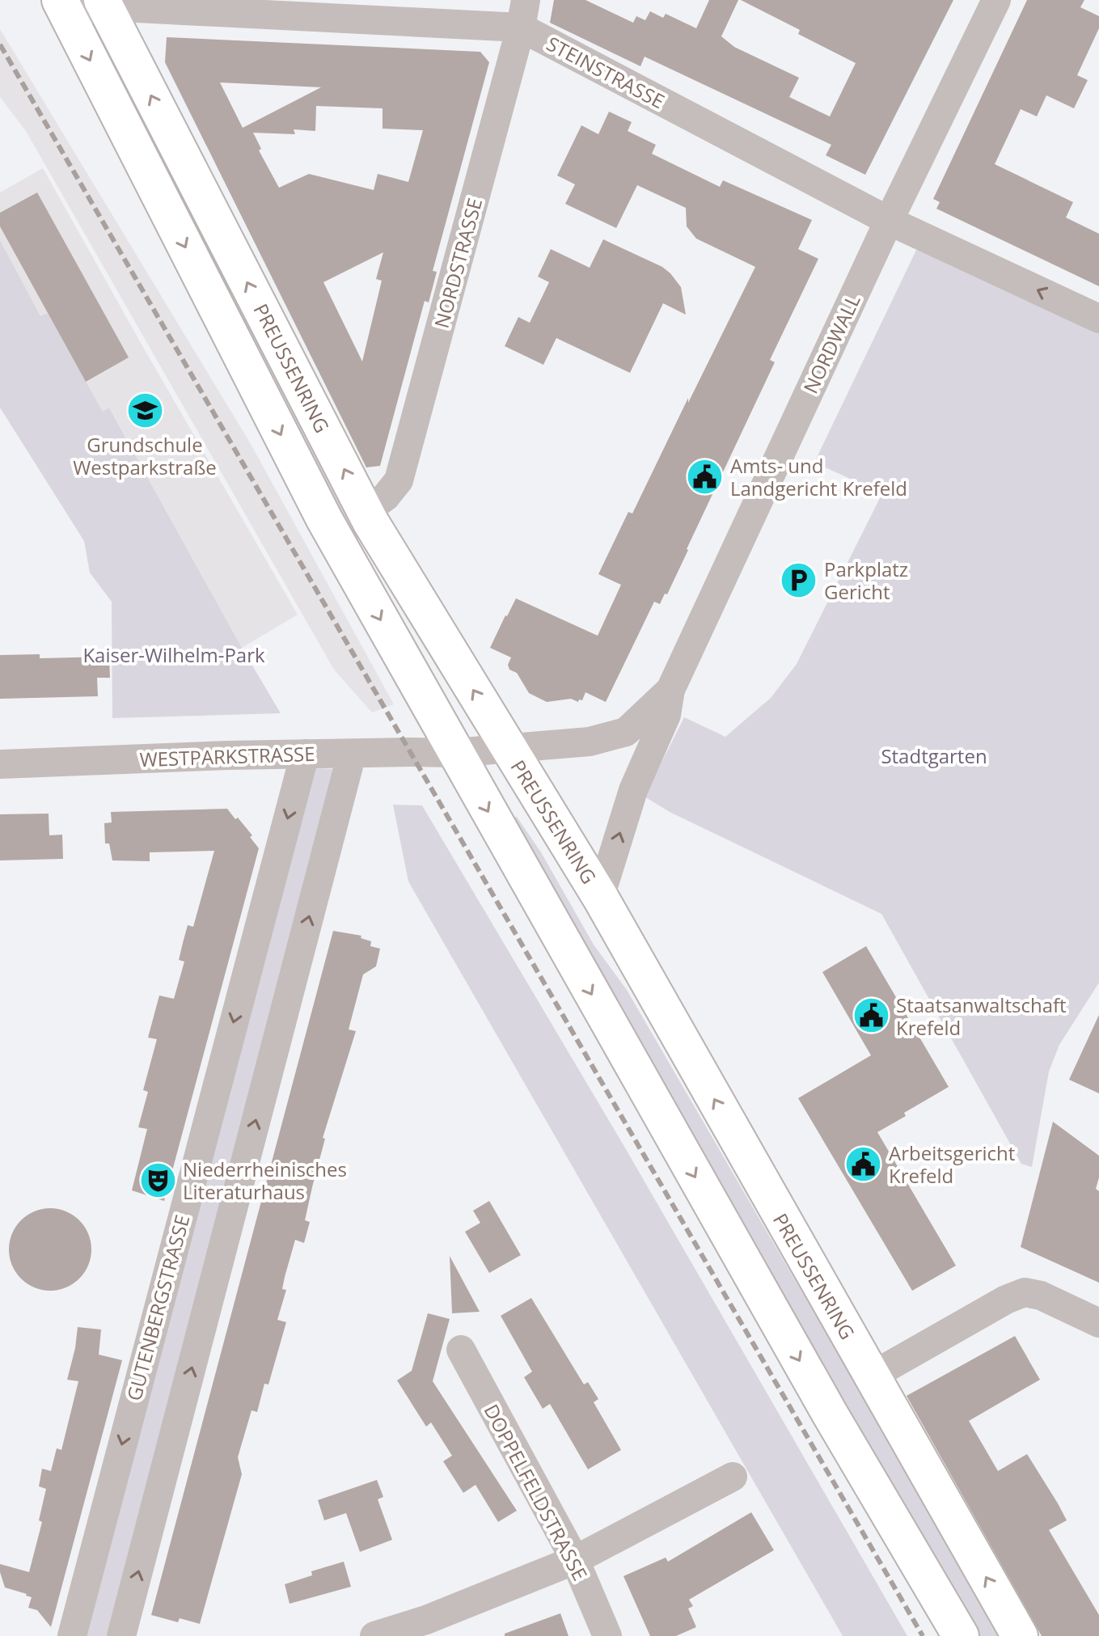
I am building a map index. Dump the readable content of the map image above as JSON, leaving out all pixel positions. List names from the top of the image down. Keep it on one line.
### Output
{"streets":{"main road":["PREUSSENRING"],"street":["STEINSTRASSE","NORDSTRASSE","NORDWALL","WESTPARKSTRASSE","GUTENBERGSTRASSE","DOPPELFELDSTRASSE"]},"crossings":[["STEINSTRASSE","NORDSTRASSE"],["STEINSTRASSE","NORDWALL"],["STEINSTRASSE","PREUSSENRING"],["NORDSTRASSE","PREUSSENRING"],["NORDWALL","PREUSSENRING"],["NORDWALL","WESTPARKSTRASSE"],["PREUSSENRING","WESTPARKSTRASSE"],["WESTPARKSTRASSE","GUTENBERGSTRASSE"]],"parks":["Kaiser-Wilhelm-Park","Stadtgarten"],"places":{"school or university":["Grundschule Westparkstraße"],"public building":["Amts- und Landgericht Krefeld","Staatsanwaltschaft Krefeld","Arbeitsgericht Krefeld"],"parking":["Parkplatz Gericht"],"theatre":["Niederrheinisches Literaturhaus"]}}
